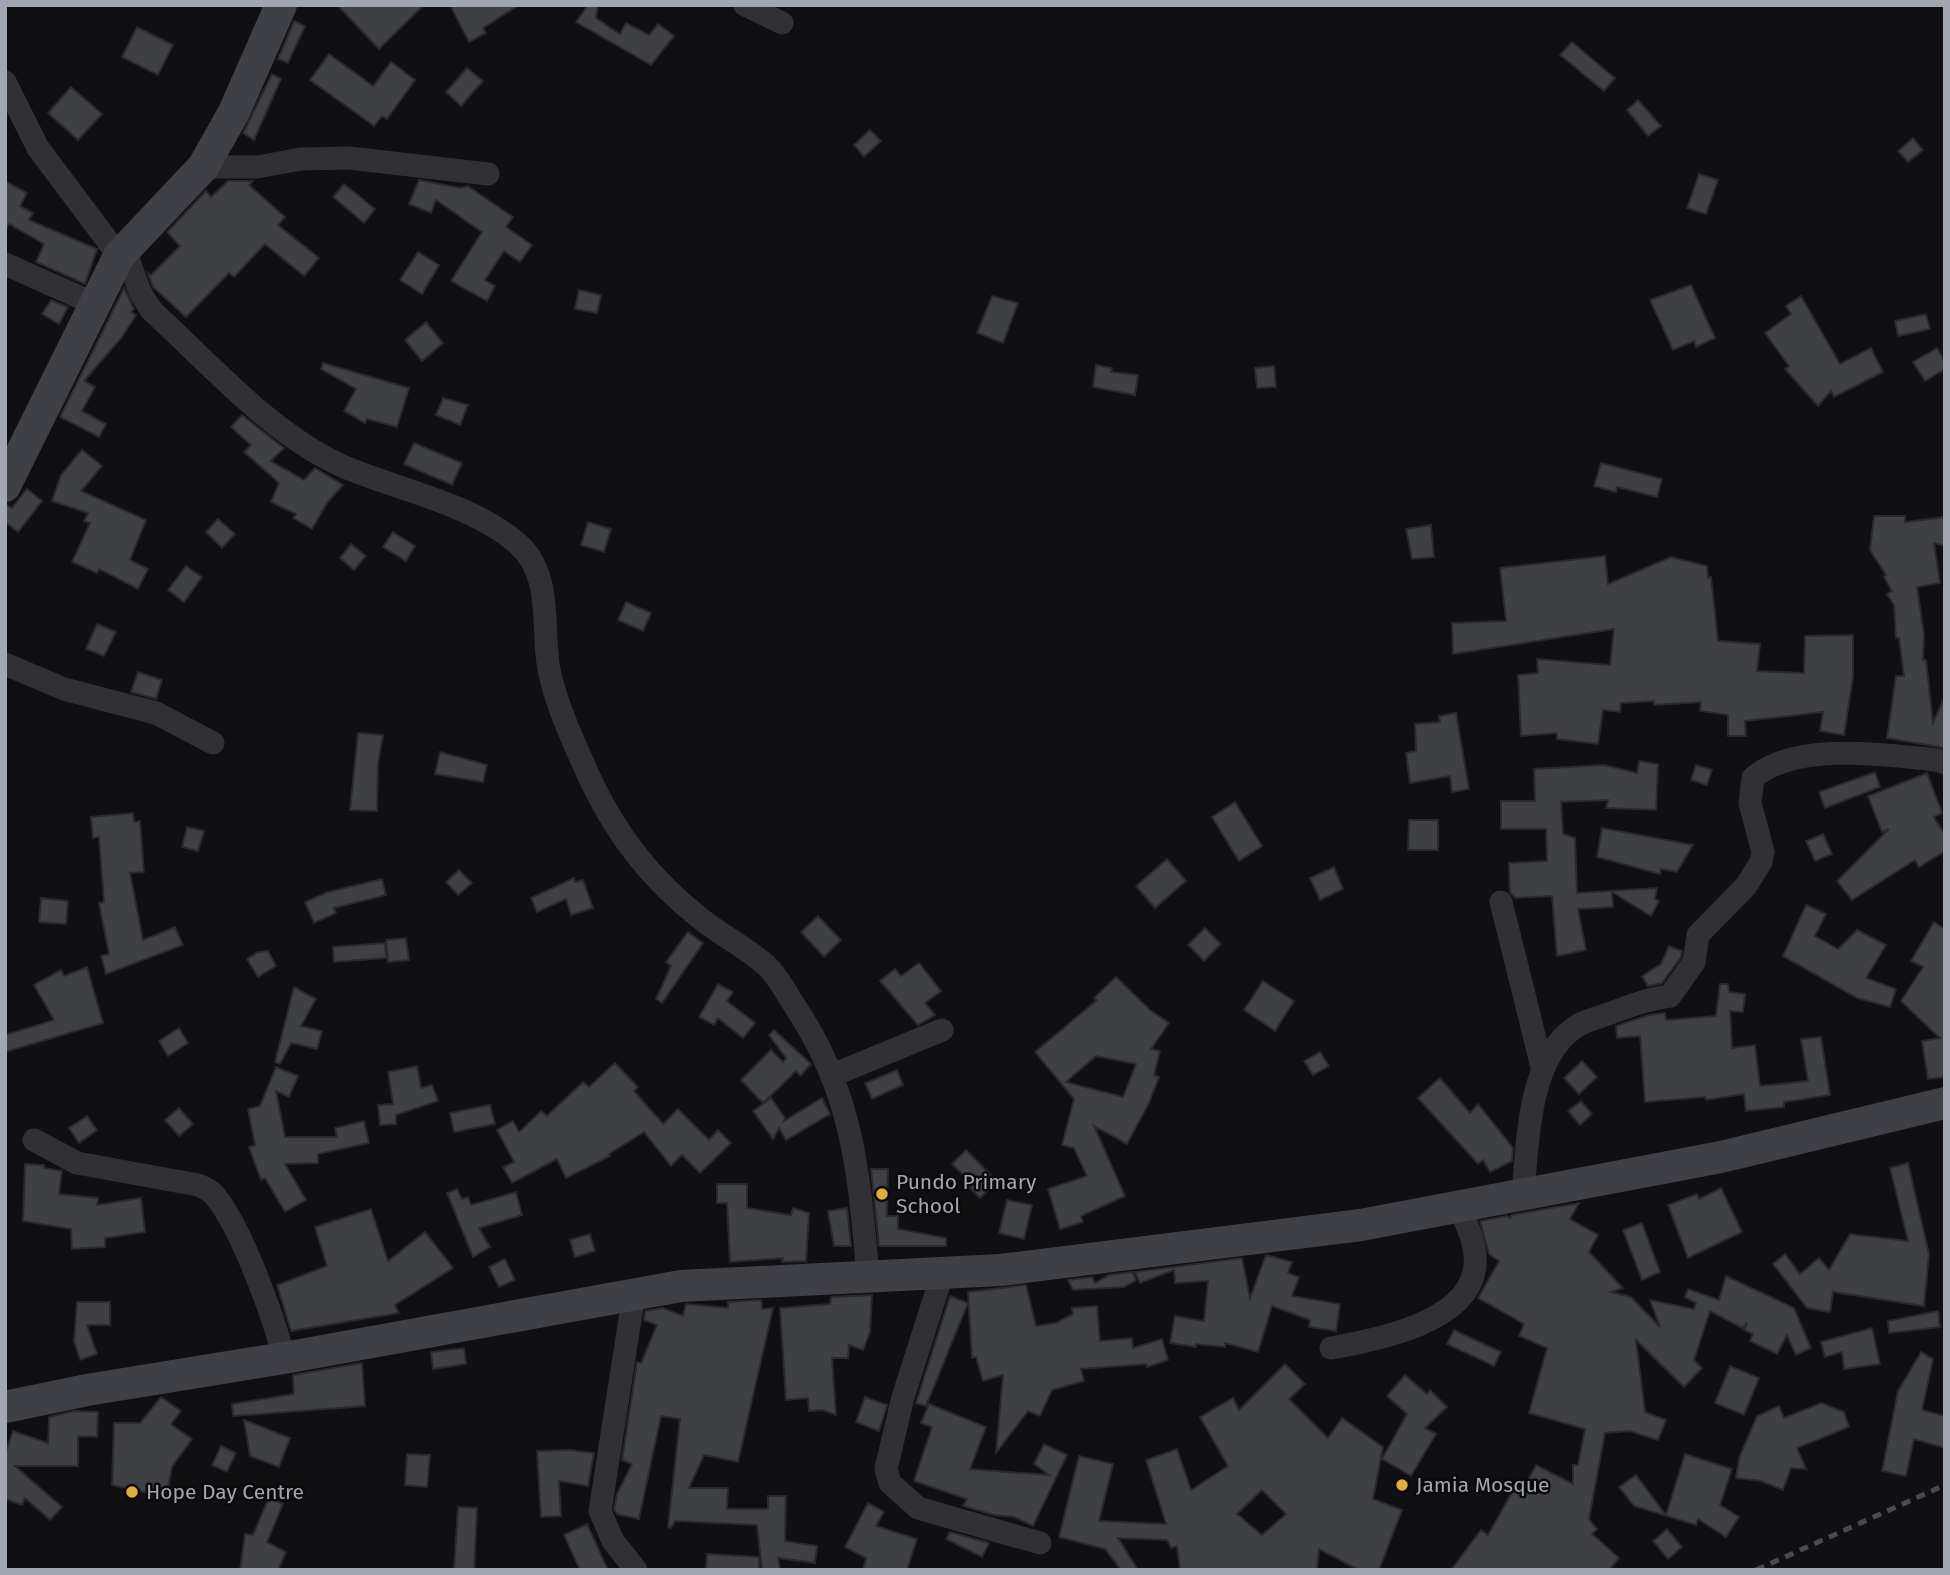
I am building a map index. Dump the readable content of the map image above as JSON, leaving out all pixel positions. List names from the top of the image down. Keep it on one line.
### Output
{"places":["Pundo Primary School","Jamia Mosque","Hope Day Centre"]}
